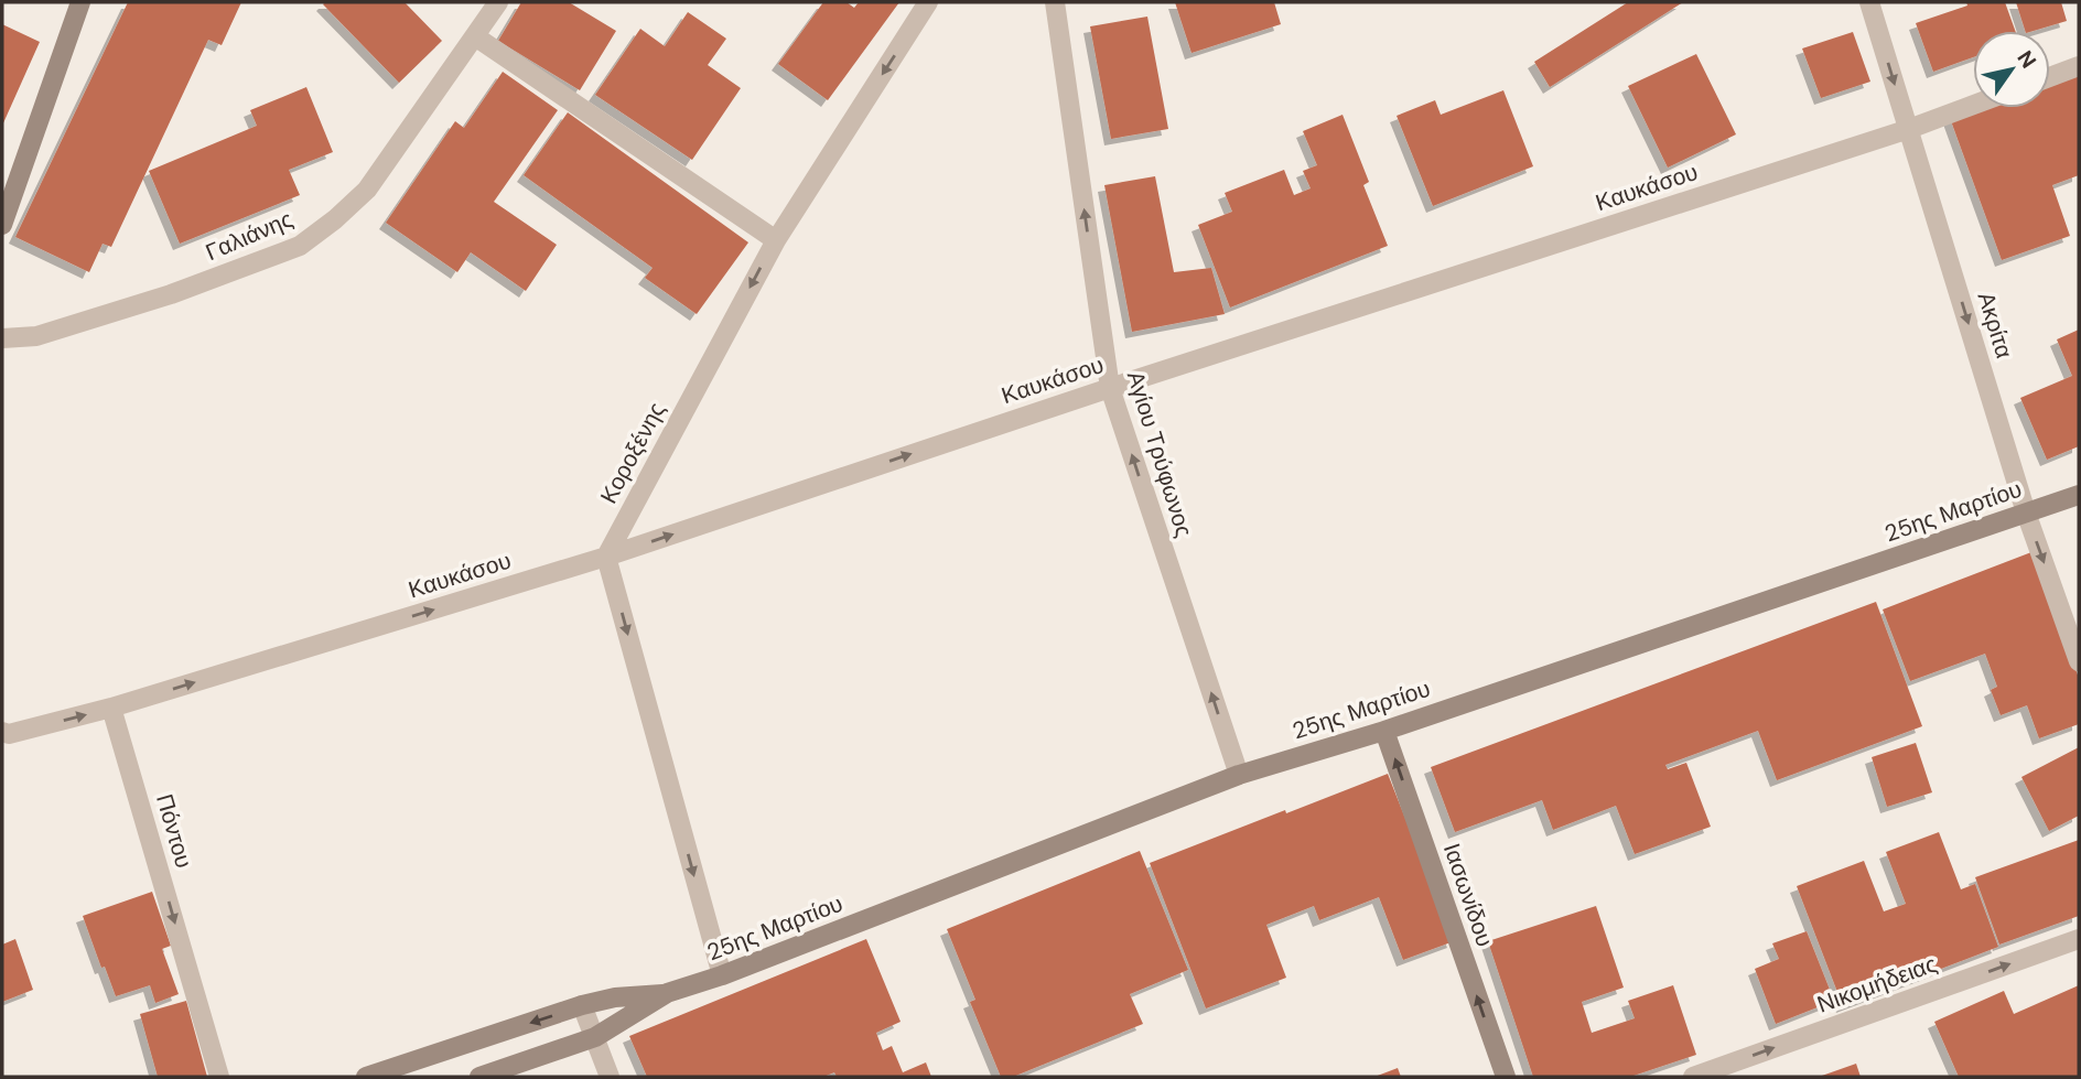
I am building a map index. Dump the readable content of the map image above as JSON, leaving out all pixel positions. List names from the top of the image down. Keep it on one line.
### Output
{"streets":{"main road":["25ης Μαρτίου","Ιασωνίδου"],"street":["Καυκάσου","Γαλιάνης","Ακρίτα","Κοροξένης","Αγίου Τρύφωνος","Πόντου","Νικομήδειας"]},"crossings":[["Καυκάσου","Ακρίτα"],["Καυκάσου","Κοροξένης"],["Καυκάσου","Αγίου Τρύφωνος"],["Καυκάσου","Πόντου"],["Ακρίτα","25ης Μαρτίου"],["Αγίου Τρύφωνος","25ης Μαρτίου"],["25ης Μαρτίου","Ιασωνίδου"]],"one_way":["Καυκάσου","Ακρίτα","Κοροξένης","Αγίου Τρύφωνος","Πόντου","Ιασωνίδου","Νικομήδειας"],"north":"top right"}
